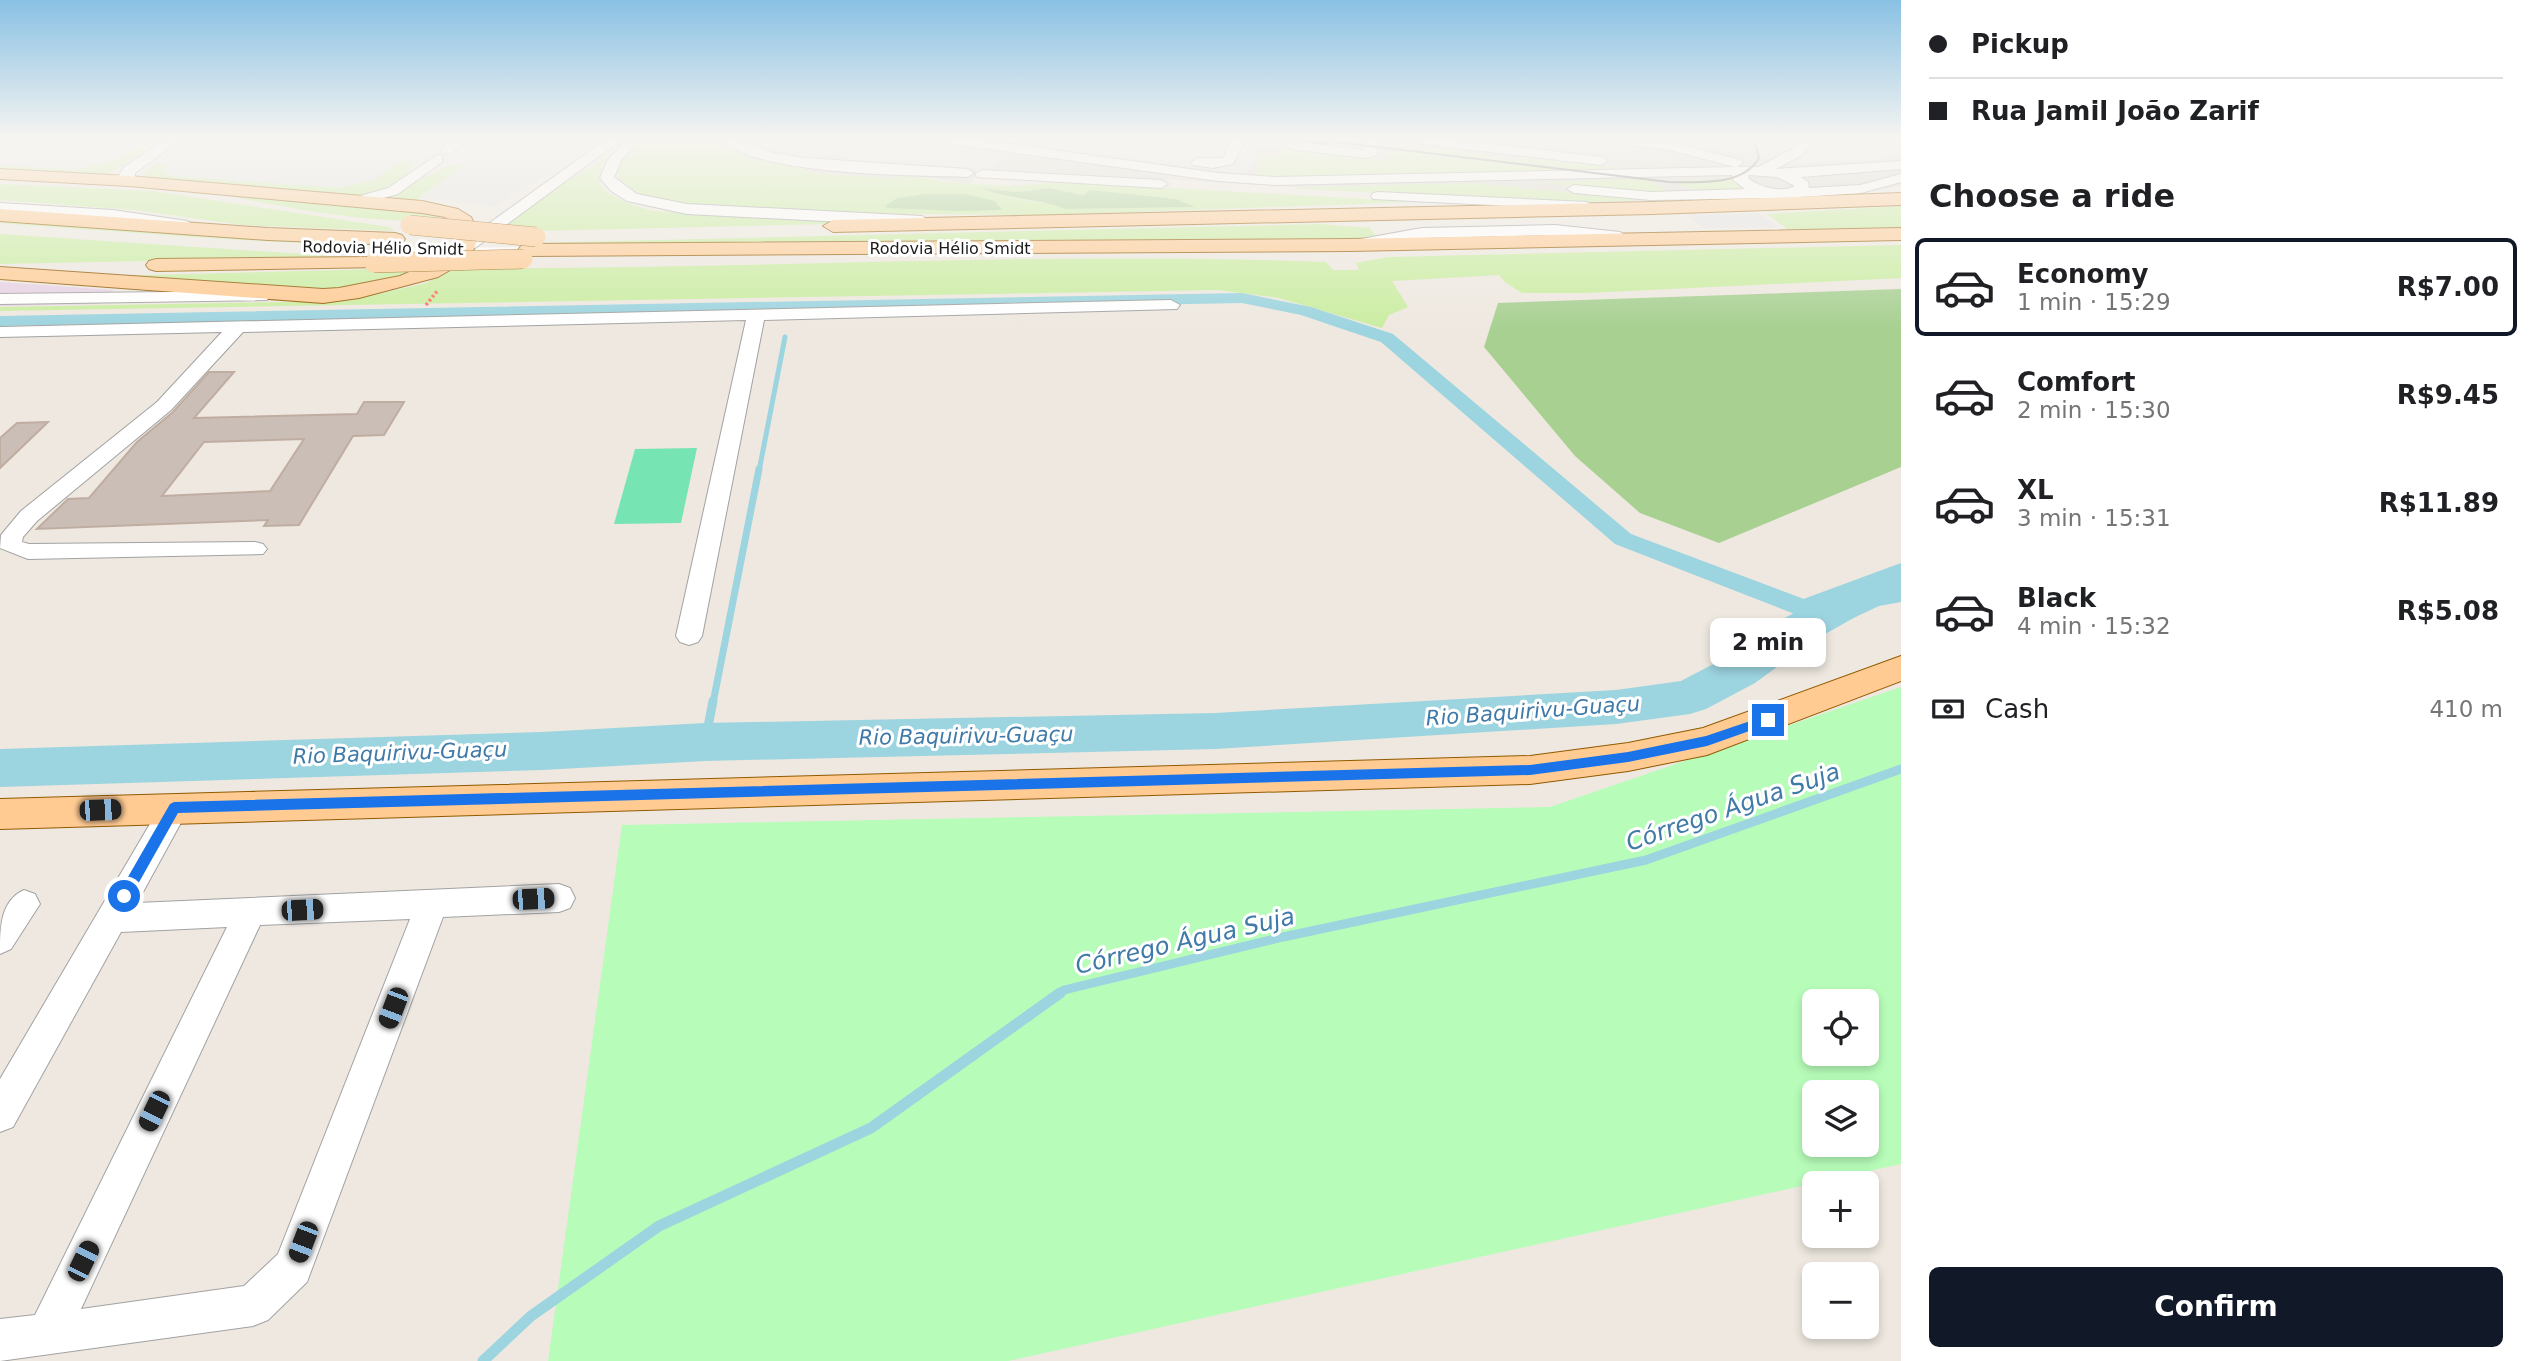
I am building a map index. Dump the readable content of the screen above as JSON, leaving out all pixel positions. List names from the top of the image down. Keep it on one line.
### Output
{"streets":{"main road":["Rodovia Hélio Smidt"]},"water":["Rio Baquirivu-Guaçu","Córrego Água Suja"],"page":{"banner":["Pickup","Rua Jamil João Zarif"],"heading":"Choose a ride","list":[{"name":"Economy","note":"1 min · 15:29","value":"R$7.00"},{"name":"Comfort","note":"2 min · 15:30","value":"R$9.45"},{"name":"XL","note":"3 min · 15:31","value":"R$11.89"},{"name":"Black","note":"4 min · 15:32","value":"R$5.08"}],"bubble":"2 min","pay":["Cash","410 m"],"map_buttons":["+","−"],"buttons":"Confirm"}}
